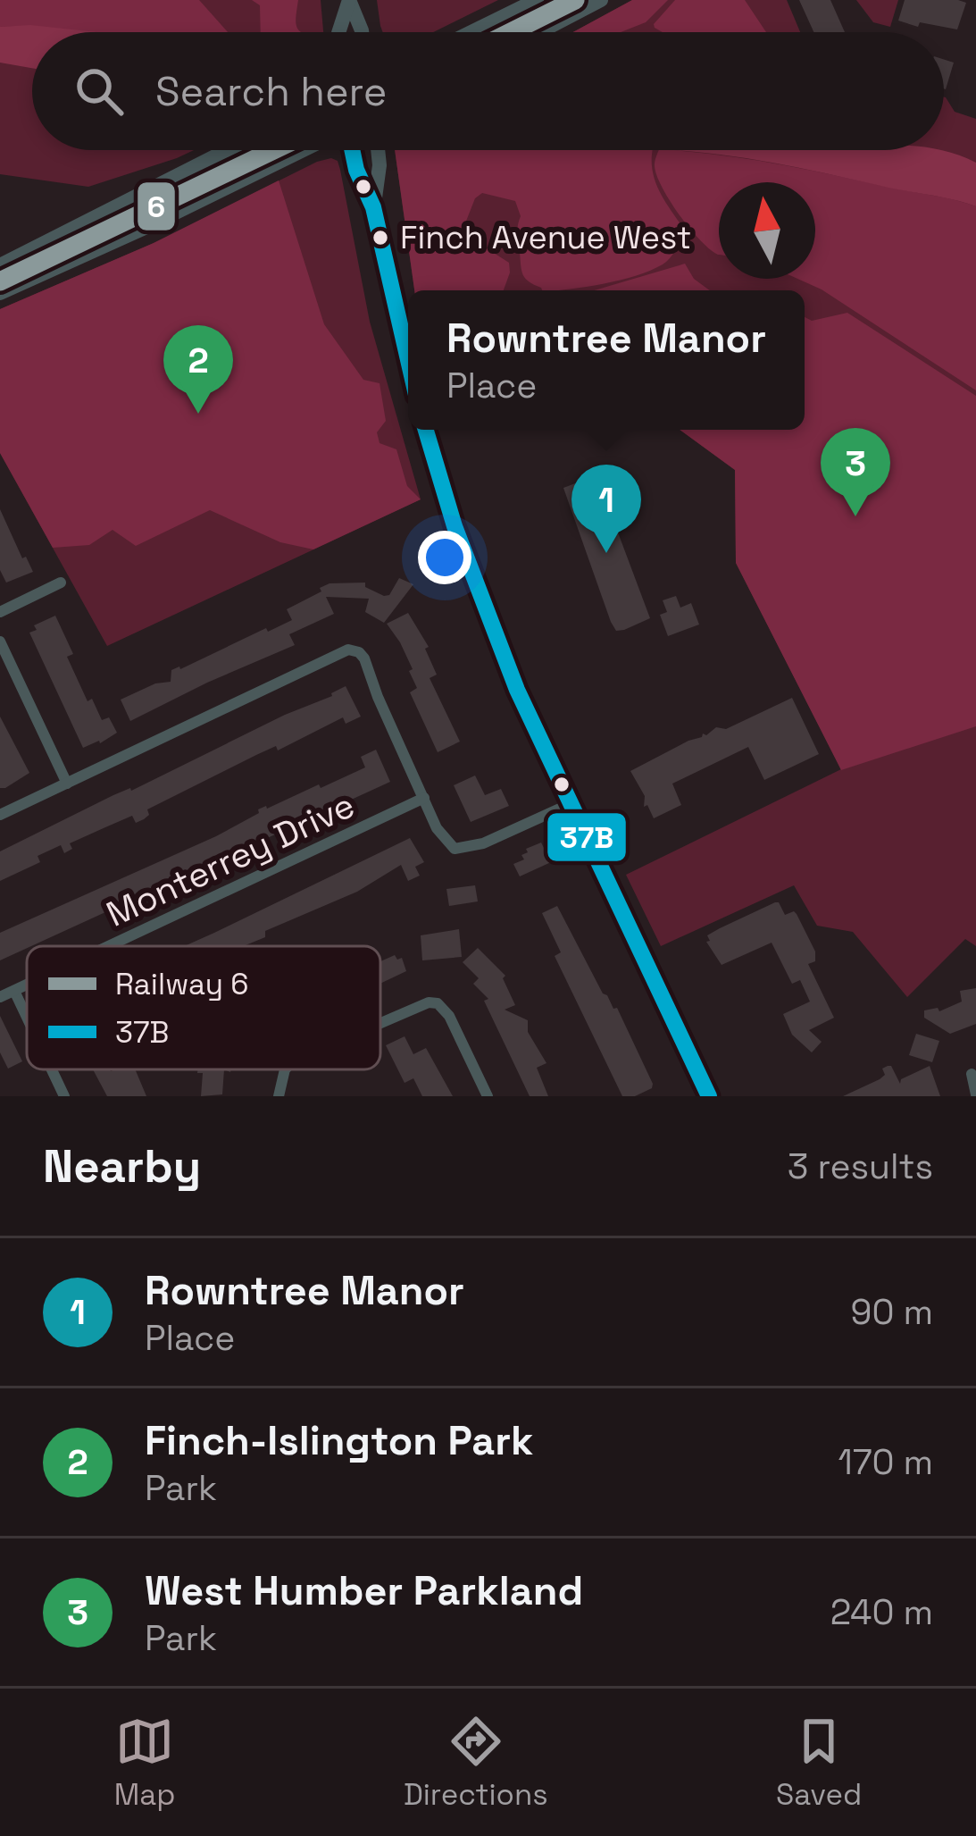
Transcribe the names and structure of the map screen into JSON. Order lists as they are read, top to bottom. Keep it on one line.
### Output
{"streets":{"street":["Monterrey Drive"]},"places":["Finch Avenue West"],"lines":["rail line 6","transit line 37B"],"legend":["Railway 6","37B"],"north":"top","page":{"search":"Search here","popup":["Rowntree Manor","Place"],"pins":["2","3","1"],"heading":["Nearby","3 results"],"list":[{"mark":"1","name":"Rowntree Manor","note":"Place","value":"90 m"},{"mark":"2","name":"Finch-Islington Park","note":"Park","value":"170 m"},{"mark":"3","name":"West Humber Parkland","note":"Park","value":"240 m"}],"nav":["Map","Directions","Saved"]}}
